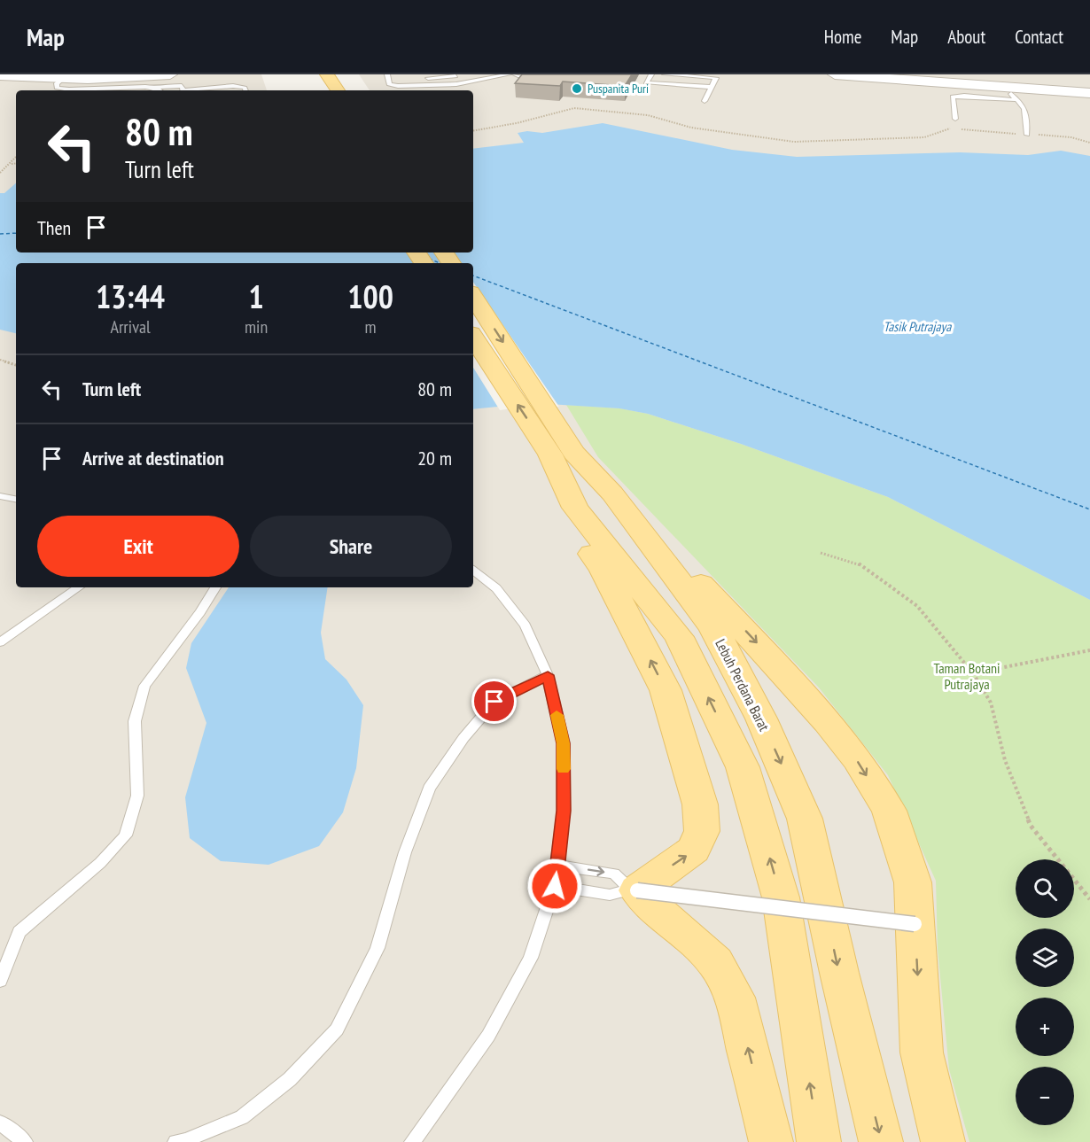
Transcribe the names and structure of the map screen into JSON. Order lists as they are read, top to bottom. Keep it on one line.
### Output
{"streets":{"main road":["Lebuh Perdana Barat"]},"water":["Tasik Putrajaya"],"parks":["Taman Botani Putrajaya"],"places":["Puspanita Puri"],"page":{"header":"Map","nav":["Home","Map","About","Contact"],"turn":["80 m","Turn left"],"then":"Then","eta":["13:44","Arrival","1","min","100","m"],"list":[{"name":"Turn left","value":"80 m"},{"name":"Arrive at destination","value":"20 m"}],"buttons":["Exit","Share"],"map_buttons":["+","−"]}}
